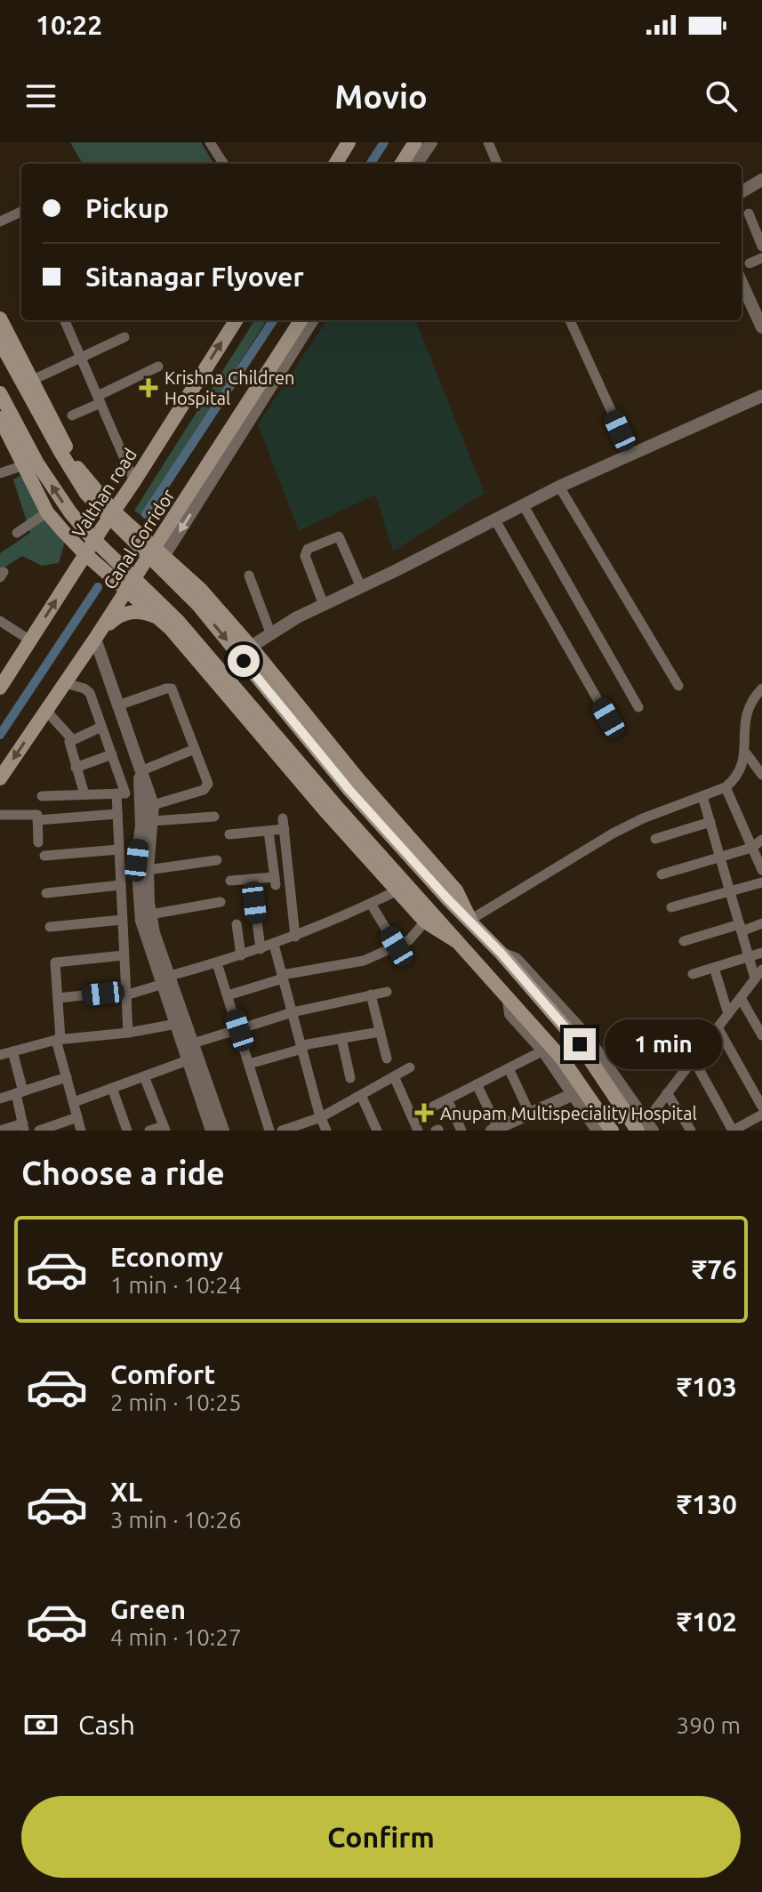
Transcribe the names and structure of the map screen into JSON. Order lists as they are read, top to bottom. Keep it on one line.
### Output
{"streets":{"main road":["Valthan road","Canal Corridor"]},"one_way":["Valthan road"],"places":{"health":["Krishna Children Hospital","Anupam Multispeciality Hospital"]},"page":{"status":"10:22","header":"Movio","banner":["Pickup","Sitanagar Flyover"],"bubble":"1 min","heading":"Choose a ride","list":[{"name":"Economy","note":"1 min · 10:24","value":"₹76"},{"name":"Comfort","note":"2 min · 10:25","value":"₹103"},{"name":"XL","note":"3 min · 10:26","value":"₹130"},{"name":"Green","note":"4 min · 10:27","value":"₹102"}],"pay":["Cash","390 m"],"buttons":"Confirm"}}
